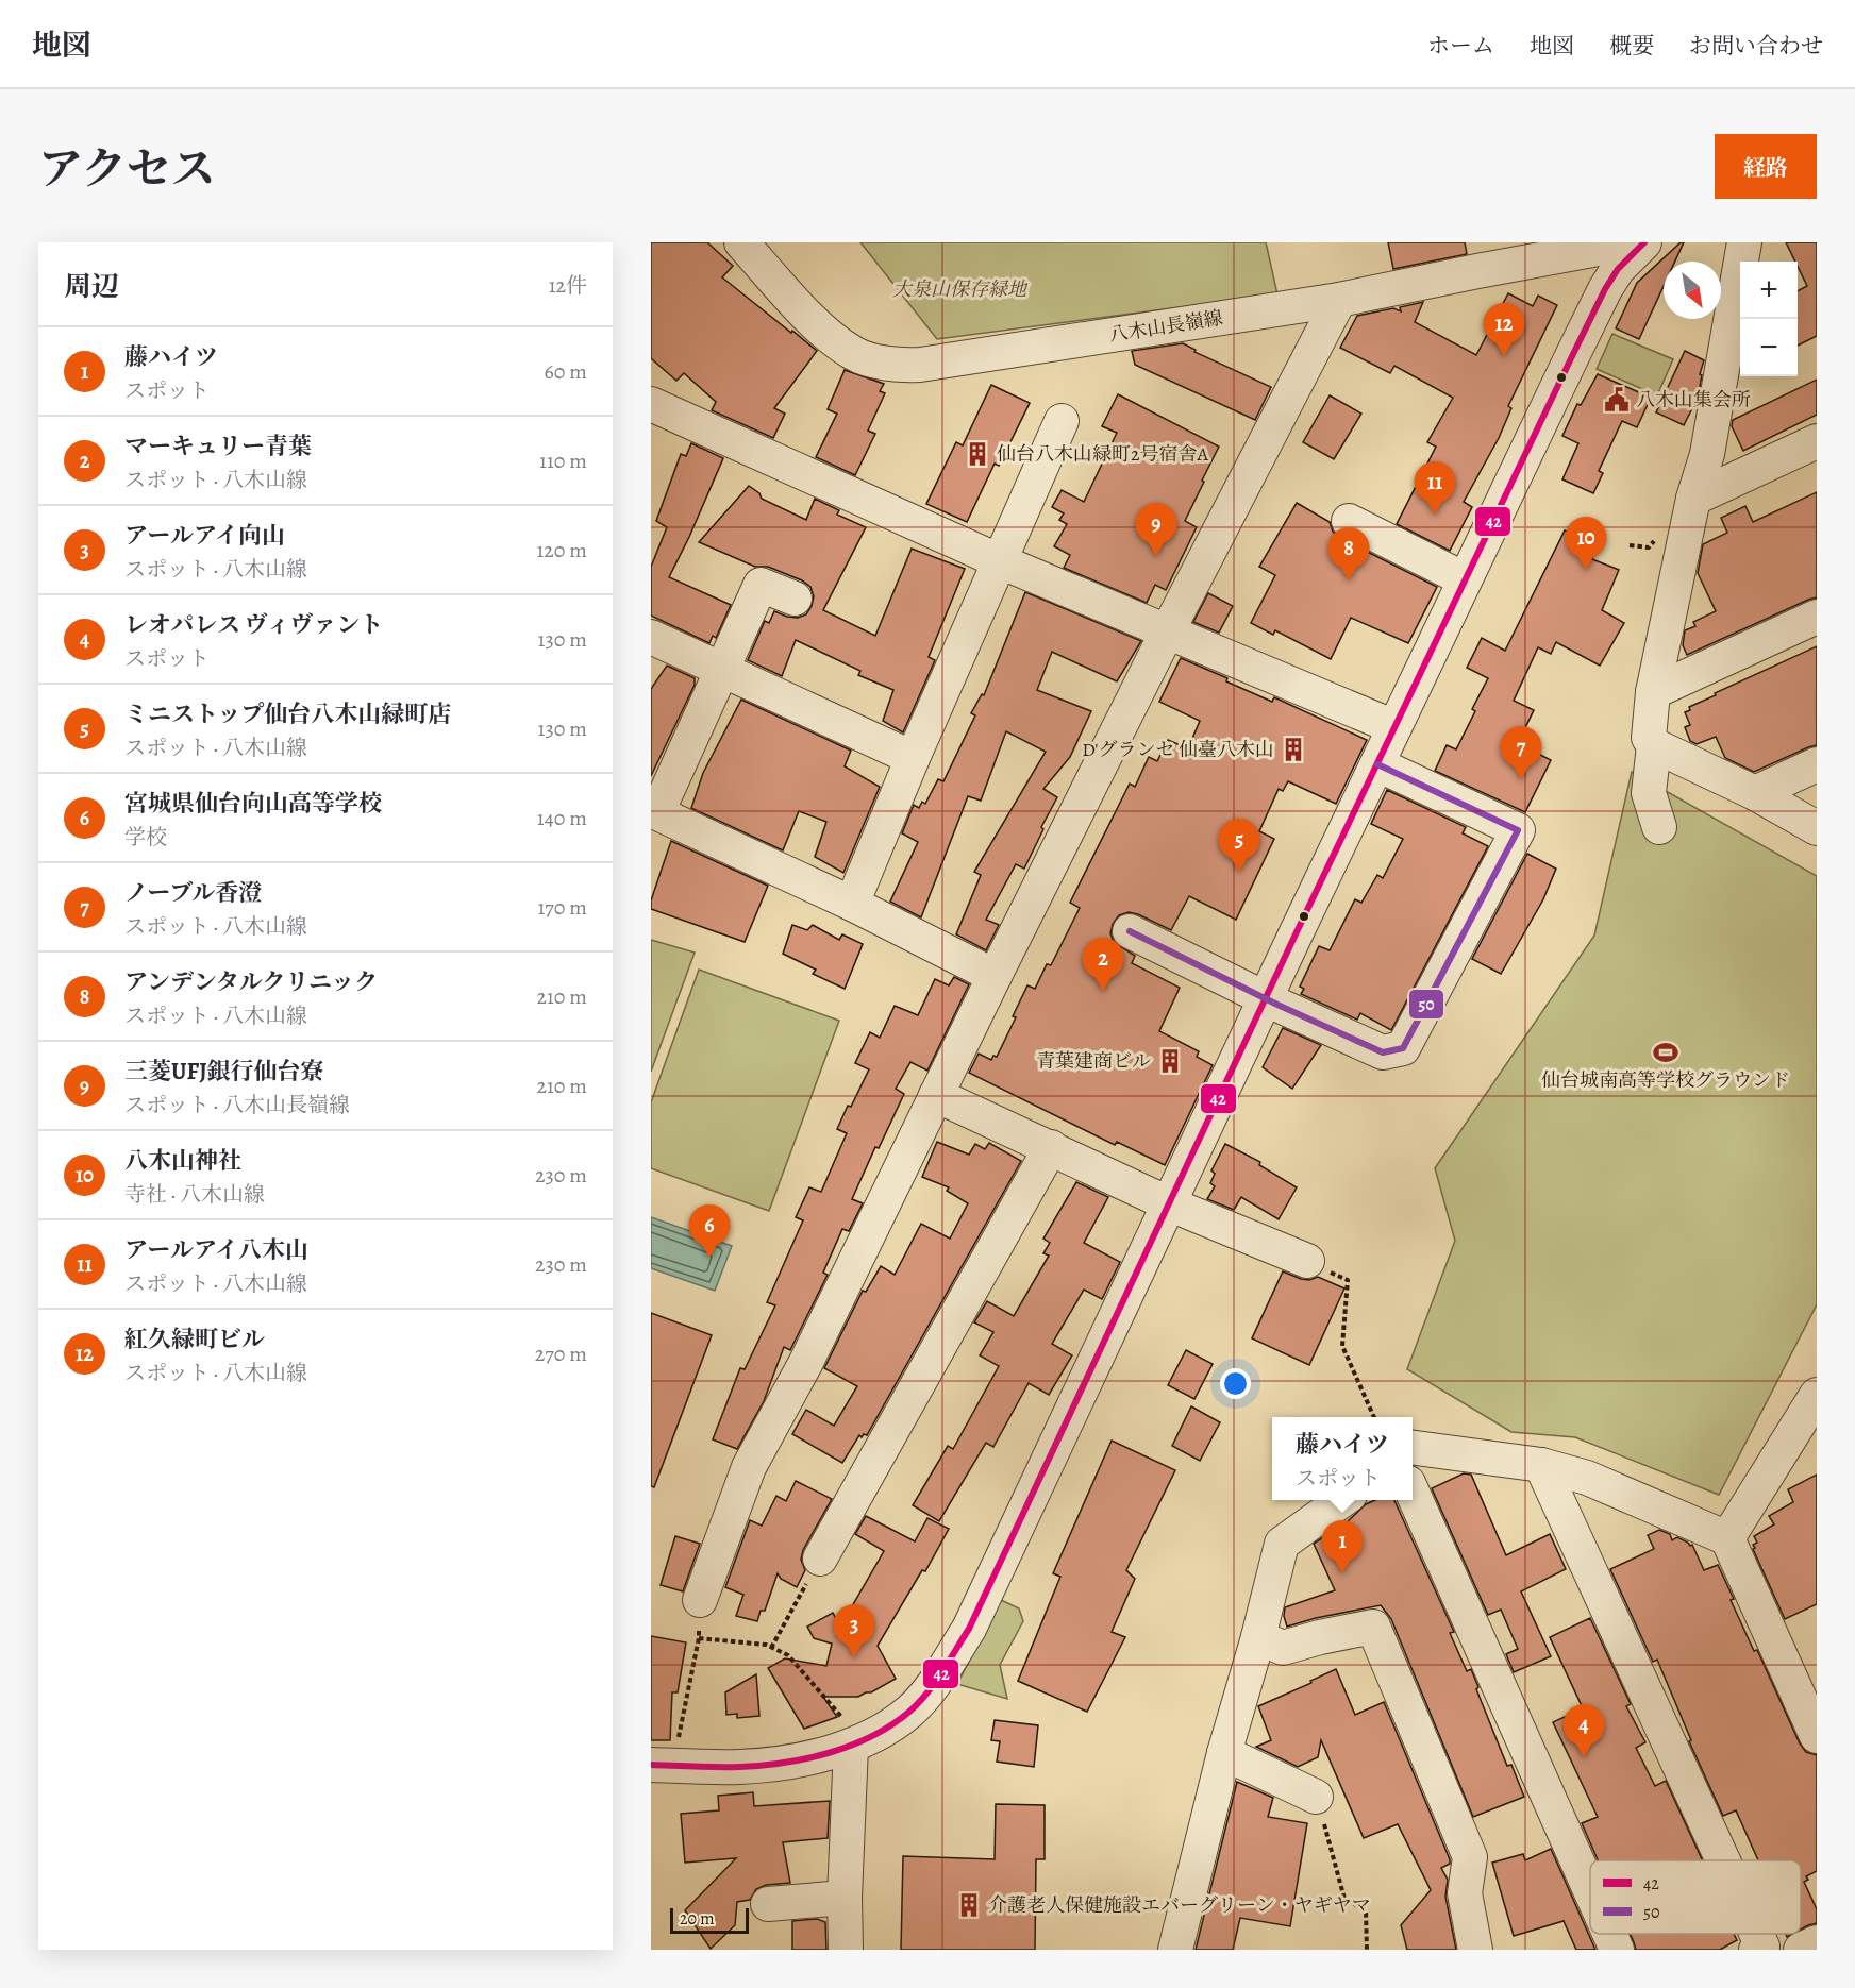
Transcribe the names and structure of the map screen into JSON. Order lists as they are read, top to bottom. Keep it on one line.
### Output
{"streets":{"street":["八木山長嶺線"]},"parks":["大泉山保存緑地"],"places":{"public building":["八木山集会所"],"building":["仙台八木山緑町2号宿舎A","D'グランセ 仙臺八木山","青葉建商ビル","介護老人保健施設エバーグリーン・ヤギヤマ"],"sports":["仙台城南高等学校グラウンド"]},"lines":["transit line 42","transit line 50"],"legend":["42","50"],"scale_bar":"20 m","north":"bottom right","page":{"header":"地図","nav":["ホーム","地図","概要","お問い合わせ"],"title":"アクセス","buttons":"経路","heading":["周辺","12件"],"map_buttons":["+","−"],"pins":["12","11","9","10","8","7","5","2","6","1","3","4"],"list":[{"mark":"1","name":"藤ハイツ","note":"スポット","value":"60 m"},{"mark":"2","name":"マーキュリー青葉","note":"スポット · 八木山線","value":"110 m"},{"mark":"3","name":"アールアイ向山","note":"スポット · 八木山線","value":"120 m"},{"mark":"4","name":"レオパレス ヴィヴァント","note":"スポット","value":"130 m"},{"mark":"5","name":"ミニストップ仙台八木山緑町店","note":"スポット · 八木山線","value":"130 m"},{"mark":"6","name":"宮城県仙台向山高等学校","note":"学校","value":"140 m"},{"mark":"7","name":"ノーブル香澄","note":"スポット · 八木山線","value":"170 m"},{"mark":"8","name":"アンデンタルクリニック","note":"スポット · 八木山線","value":"210 m"},{"mark":"9","name":"三菱UFJ銀行仙台寮","note":"スポット · 八木山長嶺線","value":"210 m"},{"mark":"10","name":"八木山神社","note":"寺社 · 八木山線","value":"230 m"},{"mark":"11","name":"アールアイ八木山","note":"スポット · 八木山線","value":"230 m"},{"mark":"12","name":"紅久緑町ビル","note":"スポット · 八木山線","value":"270 m"}],"popup":["藤ハイツ","スポット"],"scale":"20 m"}}
